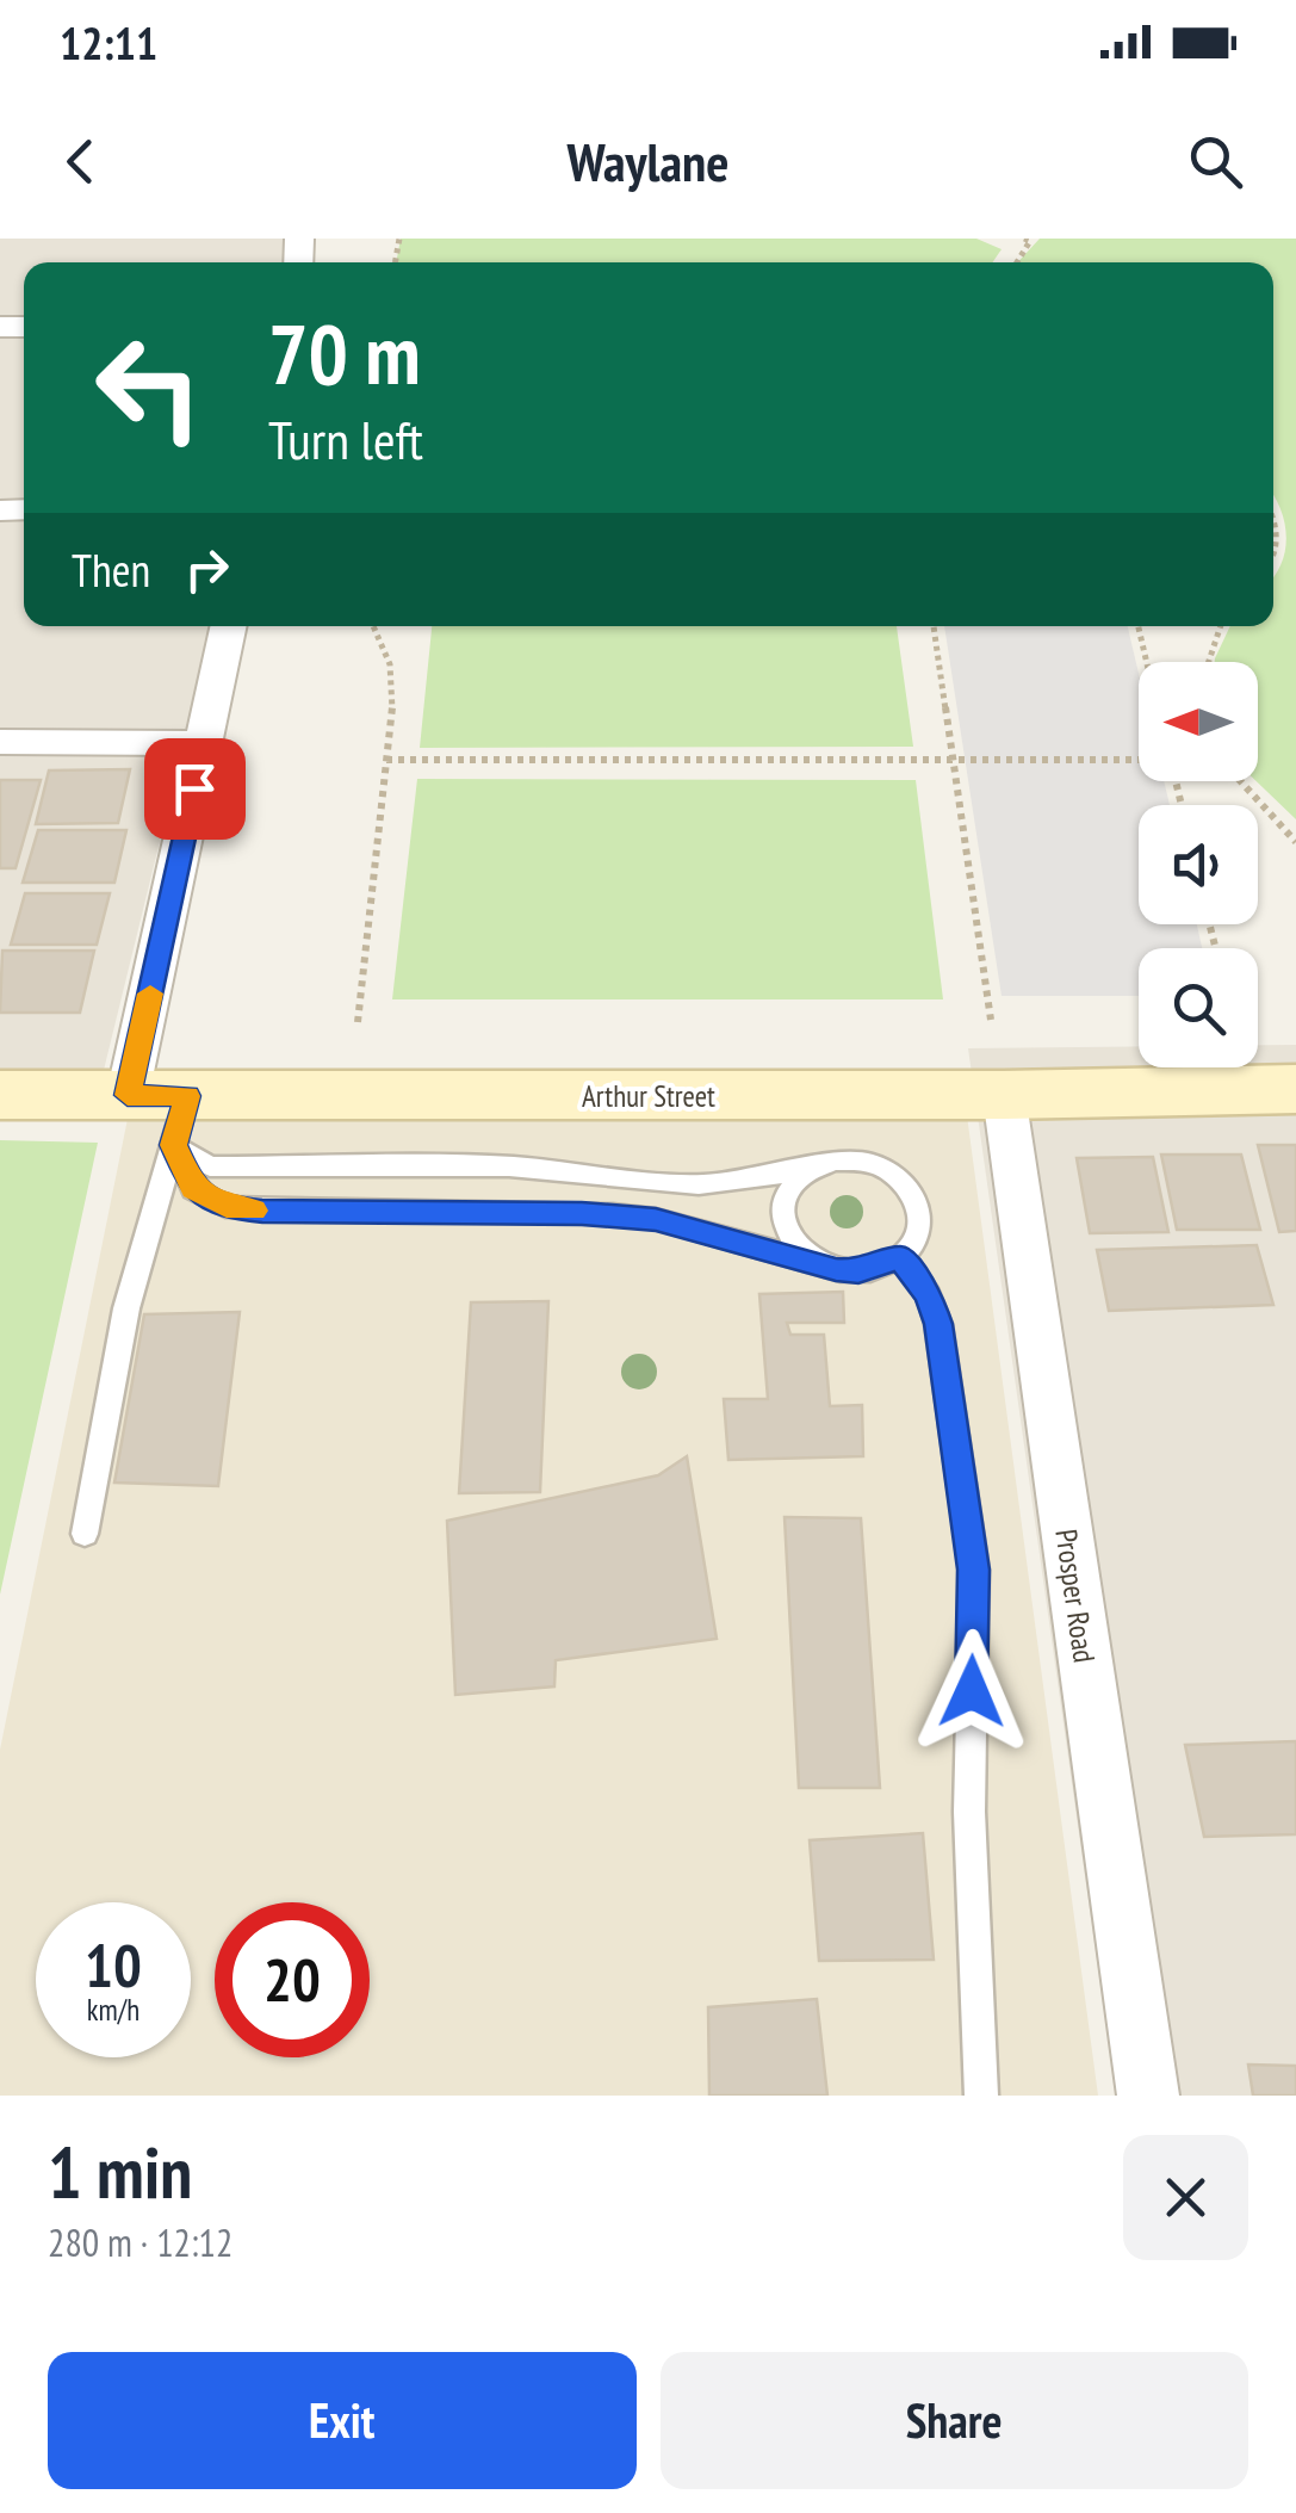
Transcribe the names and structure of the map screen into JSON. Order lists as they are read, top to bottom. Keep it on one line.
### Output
{"streets":{"street":["Arthur Street","Prosper Road"]},"crossings":[["Arthur Street","Prosper Road"]],"north":"left","page":{"status":"12:11","header":"Waylane","turn":["70 m","Turn left"],"then":"Then","speed":"10 km/h","limit":"20","heading":["1 min","280 m · 12:12"],"buttons":["Exit","Share"]}}
